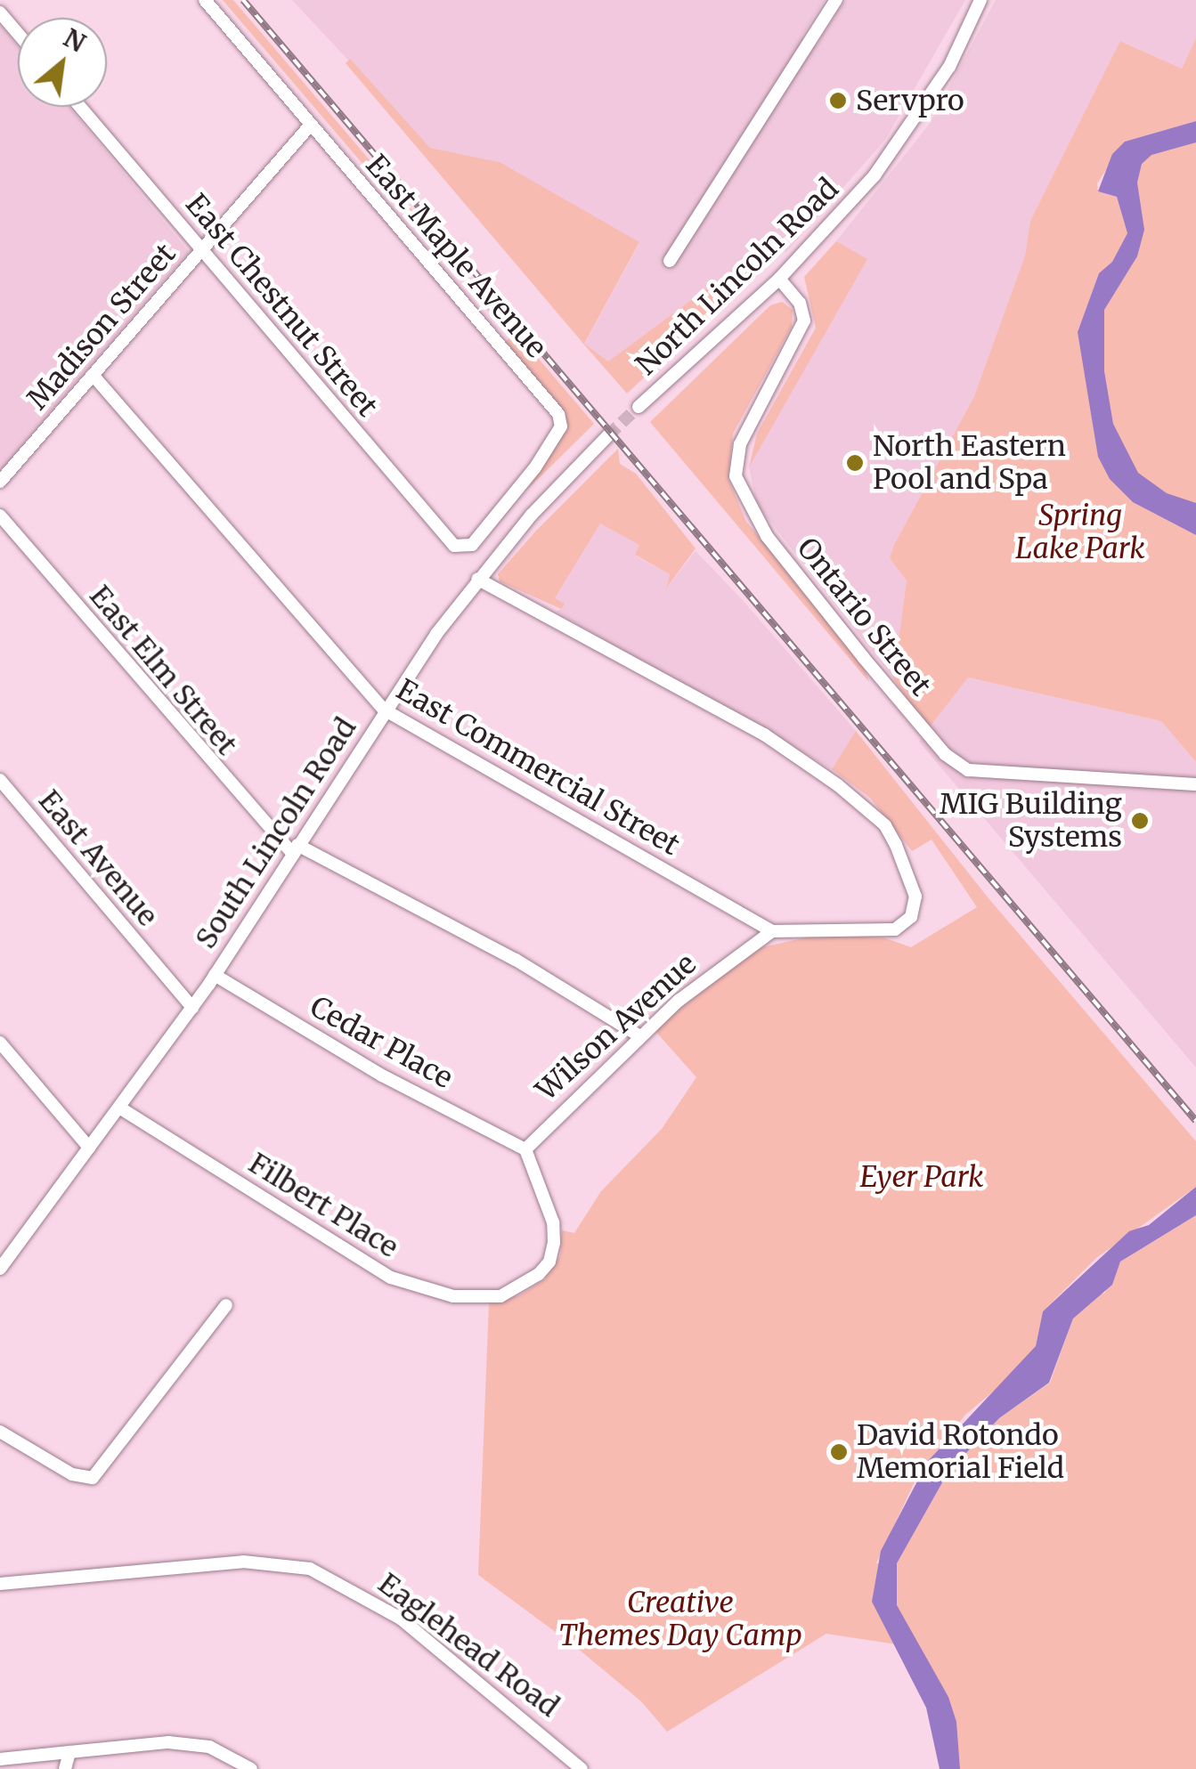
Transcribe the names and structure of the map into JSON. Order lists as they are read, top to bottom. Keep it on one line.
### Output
{"streets":{"street":["East Maple Avenue","North Lincoln Road","East Chestnut Street","Madison Street","Ontario Street","East Elm Street","East Commercial Street","South Lincoln Road","East Avenue","Wilson Avenue","Cedar Place","Filbert Place","Eaglehead Road"]},"crossings":[["East Maple Avenue","East Chestnut Street"],["East Maple Avenue","Madison Street"],["North Lincoln Road","Ontario Street"],["East Chestnut Street","Madison Street"],["Madison Street","East Commercial Street"],["East Elm Street","South Lincoln Road"],["East Elm Street","Wilson Avenue"],["East Commercial Street","South Lincoln Road"],["East Commercial Street","Wilson Avenue"],["South Lincoln Road","East Avenue"],["South Lincoln Road","Cedar Place"],["South Lincoln Road","Filbert Place"],["Wilson Avenue","Cedar Place"],["Wilson Avenue","Filbert Place"],["Cedar Place","Filbert Place"]],"parks":["Spring Lake Park","Eyer Park","Creative Themes Day Camp"],"places":["Servpro","North Eastern Pool and Spa","MIG Building Systems","David Rotondo Memorial Field"],"north":"top right"}
